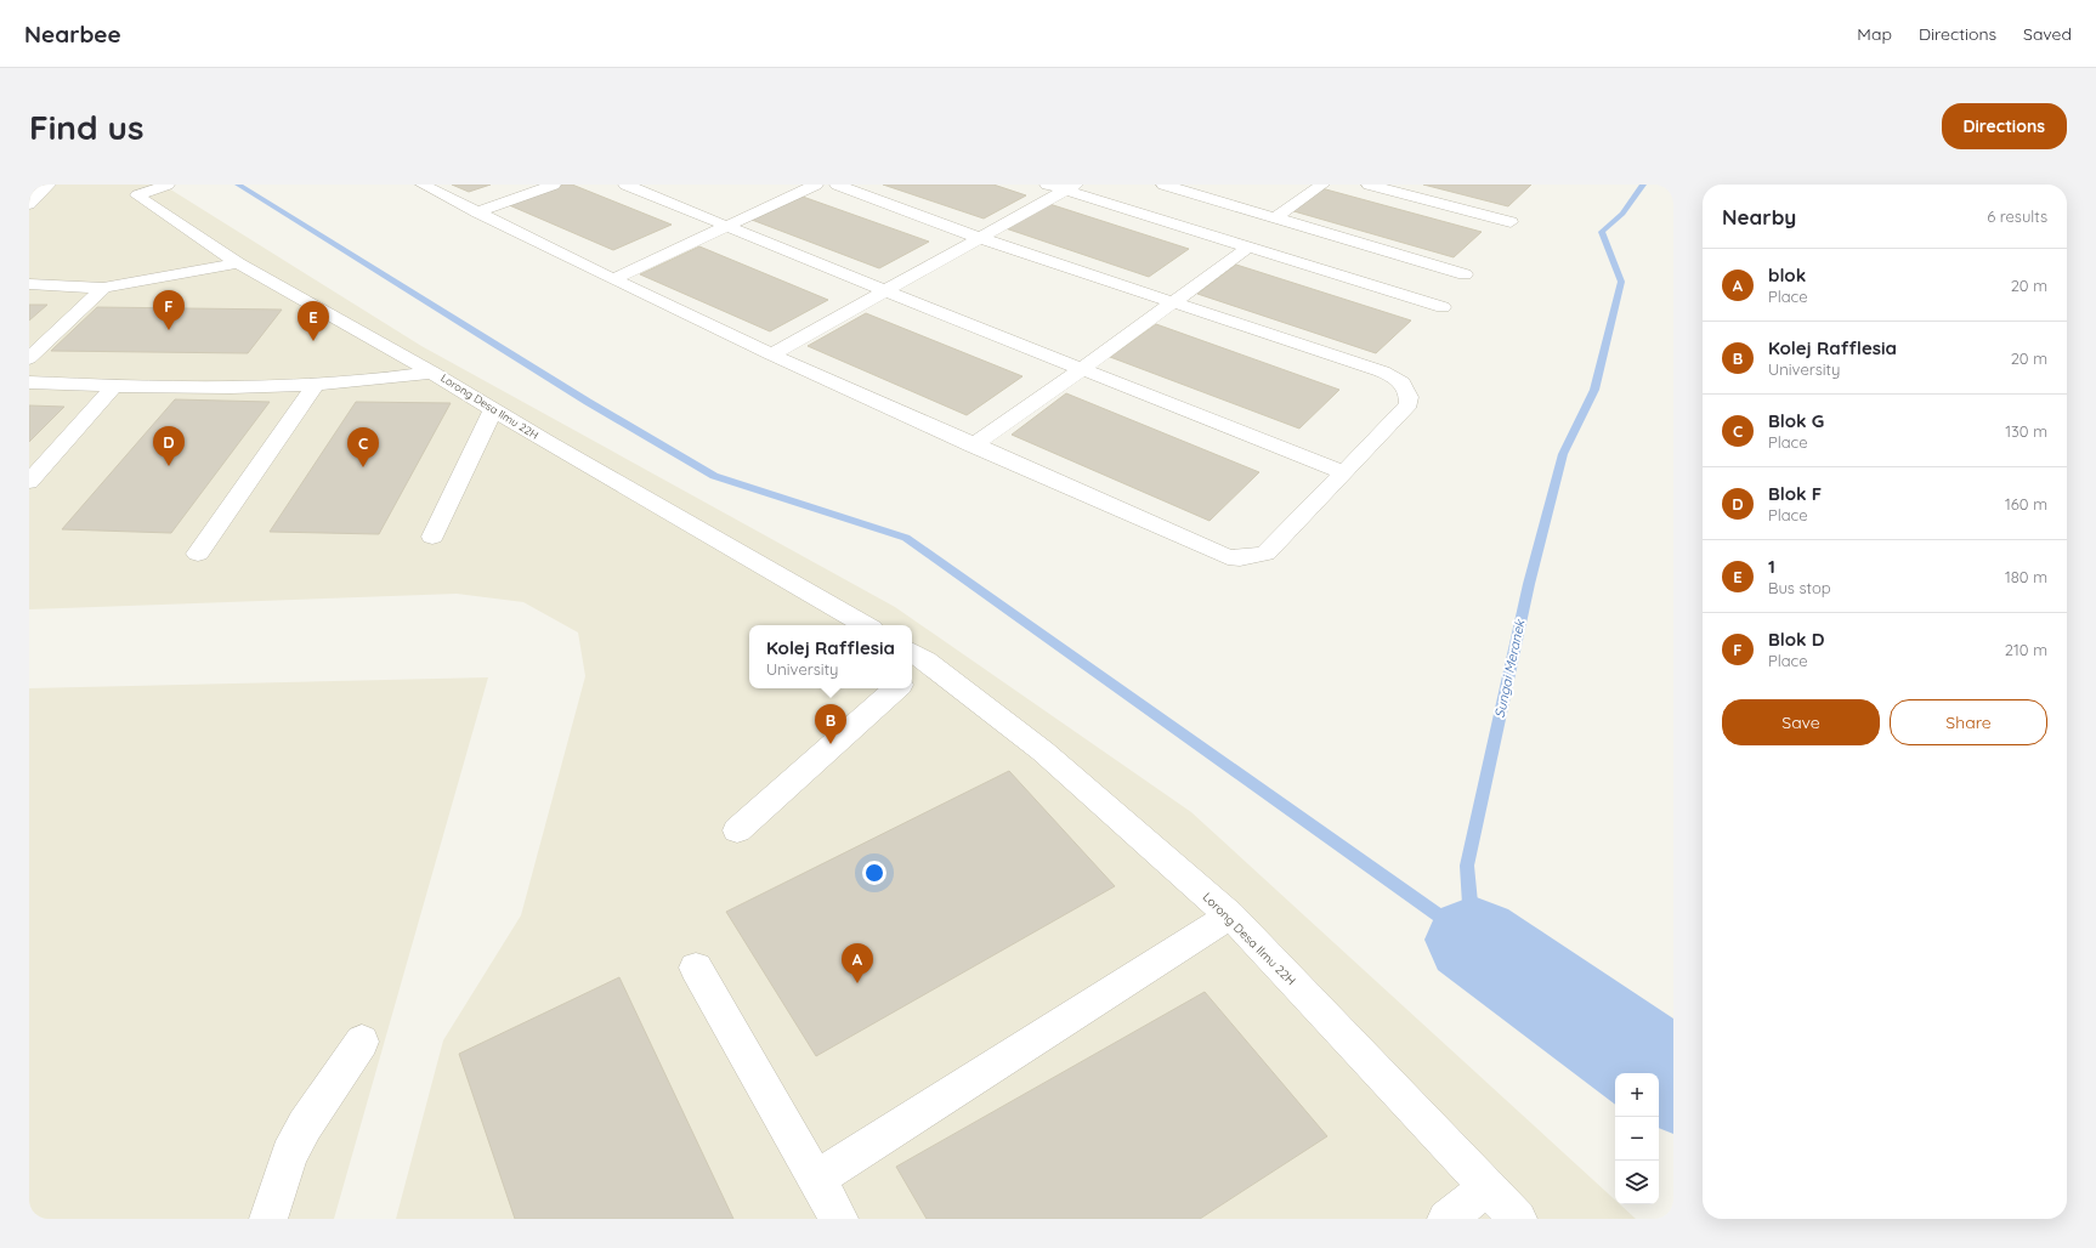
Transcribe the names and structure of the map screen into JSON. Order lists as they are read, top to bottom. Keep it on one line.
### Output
{"streets":{"street":["Lorong Desa Ilmu 22H"]},"water":["Sungai Meranek"],"page":{"header":"Nearbee","nav":["Map","Directions","Saved"],"buttons":["Directions",["Save","Share"]],"title":"Find us","heading":["Nearby","6 results"],"list":[{"mark":"A","name":"blok","note":"Place","value":"20 m"},{"mark":"B","name":"Kolej Rafflesia","note":"University","value":"20 m"},{"mark":"C","name":"Blok G","note":"Place","value":"130 m"},{"mark":"D","name":"Blok F","note":"Place","value":"160 m"},{"mark":"E","name":"1","note":"Bus stop","value":"180 m"},{"mark":"F","name":"Blok D","note":"Place","value":"210 m"}],"pins":["F","E","D","C","B","A"],"popup":["Kolej Rafflesia","University"],"map_buttons":["+","−"]}}
